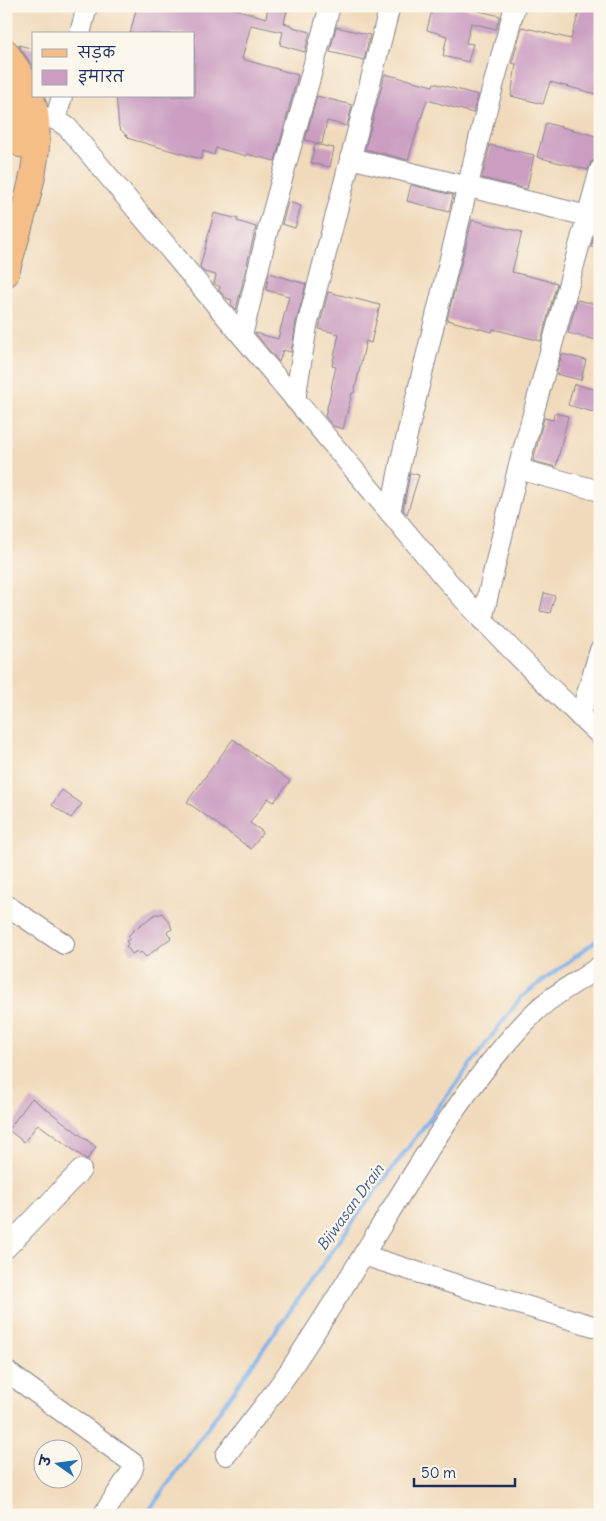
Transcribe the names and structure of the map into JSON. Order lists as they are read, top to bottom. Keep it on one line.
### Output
{"water":["Bijwasan Drain"],"legend":["सड़क","इमारत"],"scale_bar":"50 m","north":"left"}
